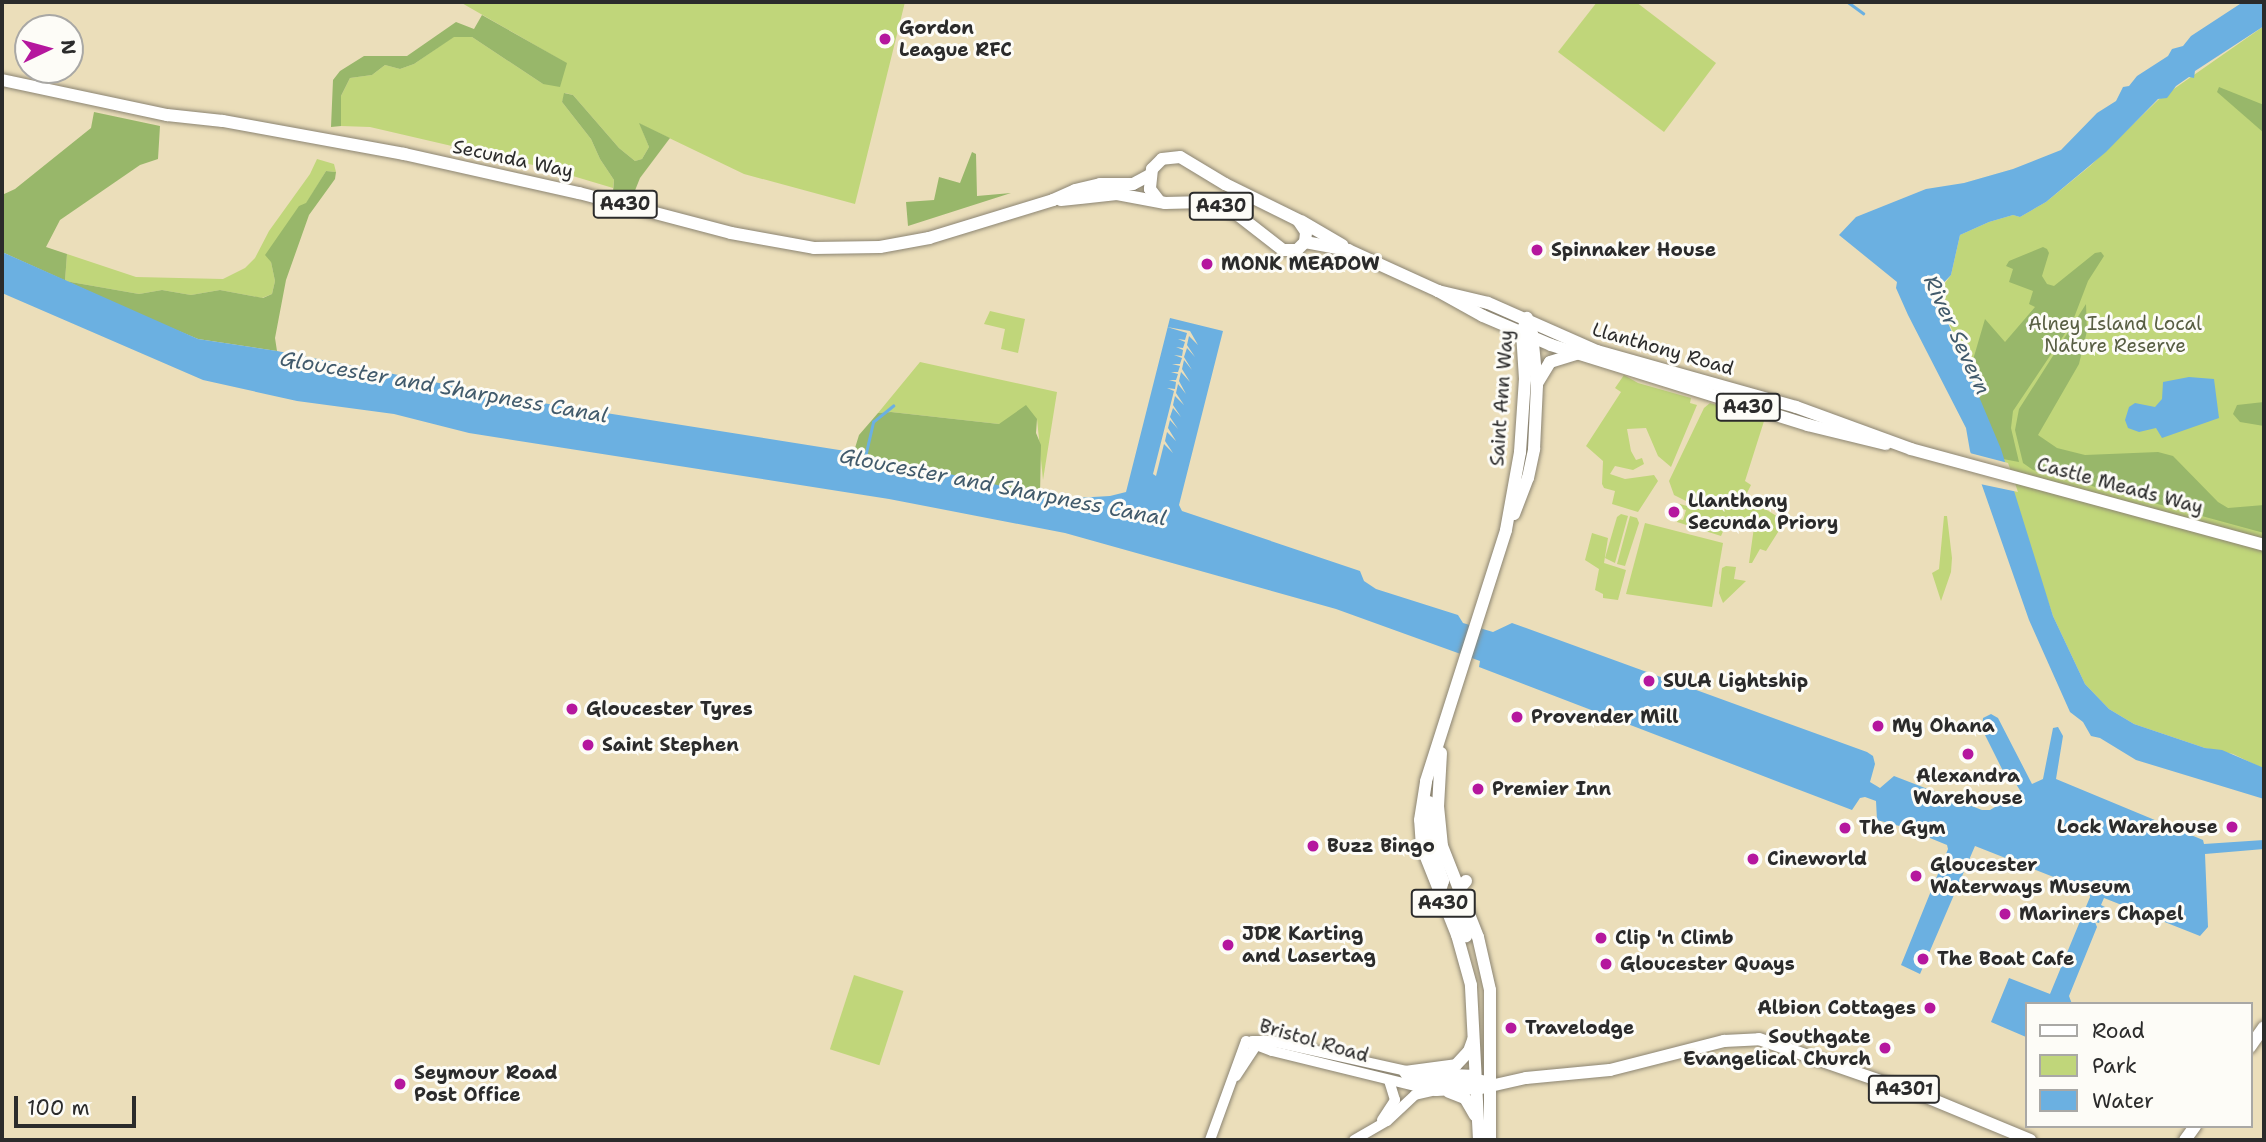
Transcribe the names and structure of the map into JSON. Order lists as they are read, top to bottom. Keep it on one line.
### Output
{"streets":{"main road":["Secunda Way","A430","Llanthony Road","Saint Ann Way","Castle Meads Way","Bristol Road","A4301"]},"crossings":[["Secunda Way","A430"],["A430","Llanthony Road"],["A430","Saint Ann Way"],["A430","Bristol Road"],["A430","A4301"],["Llanthony Road","Saint Ann Way"],["Llanthony Road","Castle Meads Way"],["Saint Ann Way","Bristol Road"],["Saint Ann Way","A4301"],["Bristol Road","A4301"]],"water":["River Severn","Gloucester and Sharpness Canal"],"parks":["Alney Island Local Nature Reserve"],"places":["Gordon League RFC","Spinnaker House","MONK MEADOW","Llanthony Secunda Priory","SULA Lightship","Gloucester Tyres","Provender Mill","My Ohana","Saint Stephen","Alexandra Warehouse","Premier Inn","Lock Warehouse","The Gym","Buzz Bingo","Cineworld","Gloucester Waterways Museum","Mariners Chapel","Clip 'n Climb","JDR Karting and Lasertag","The Boat Cafe","Gloucester Quays","Albion Cottages","Travelodge","Southgate Evangelical Church","Seymour Road Post Office"],"legend":["Road","Park","Water"],"scale_bar":"100 m","north":"right"}
